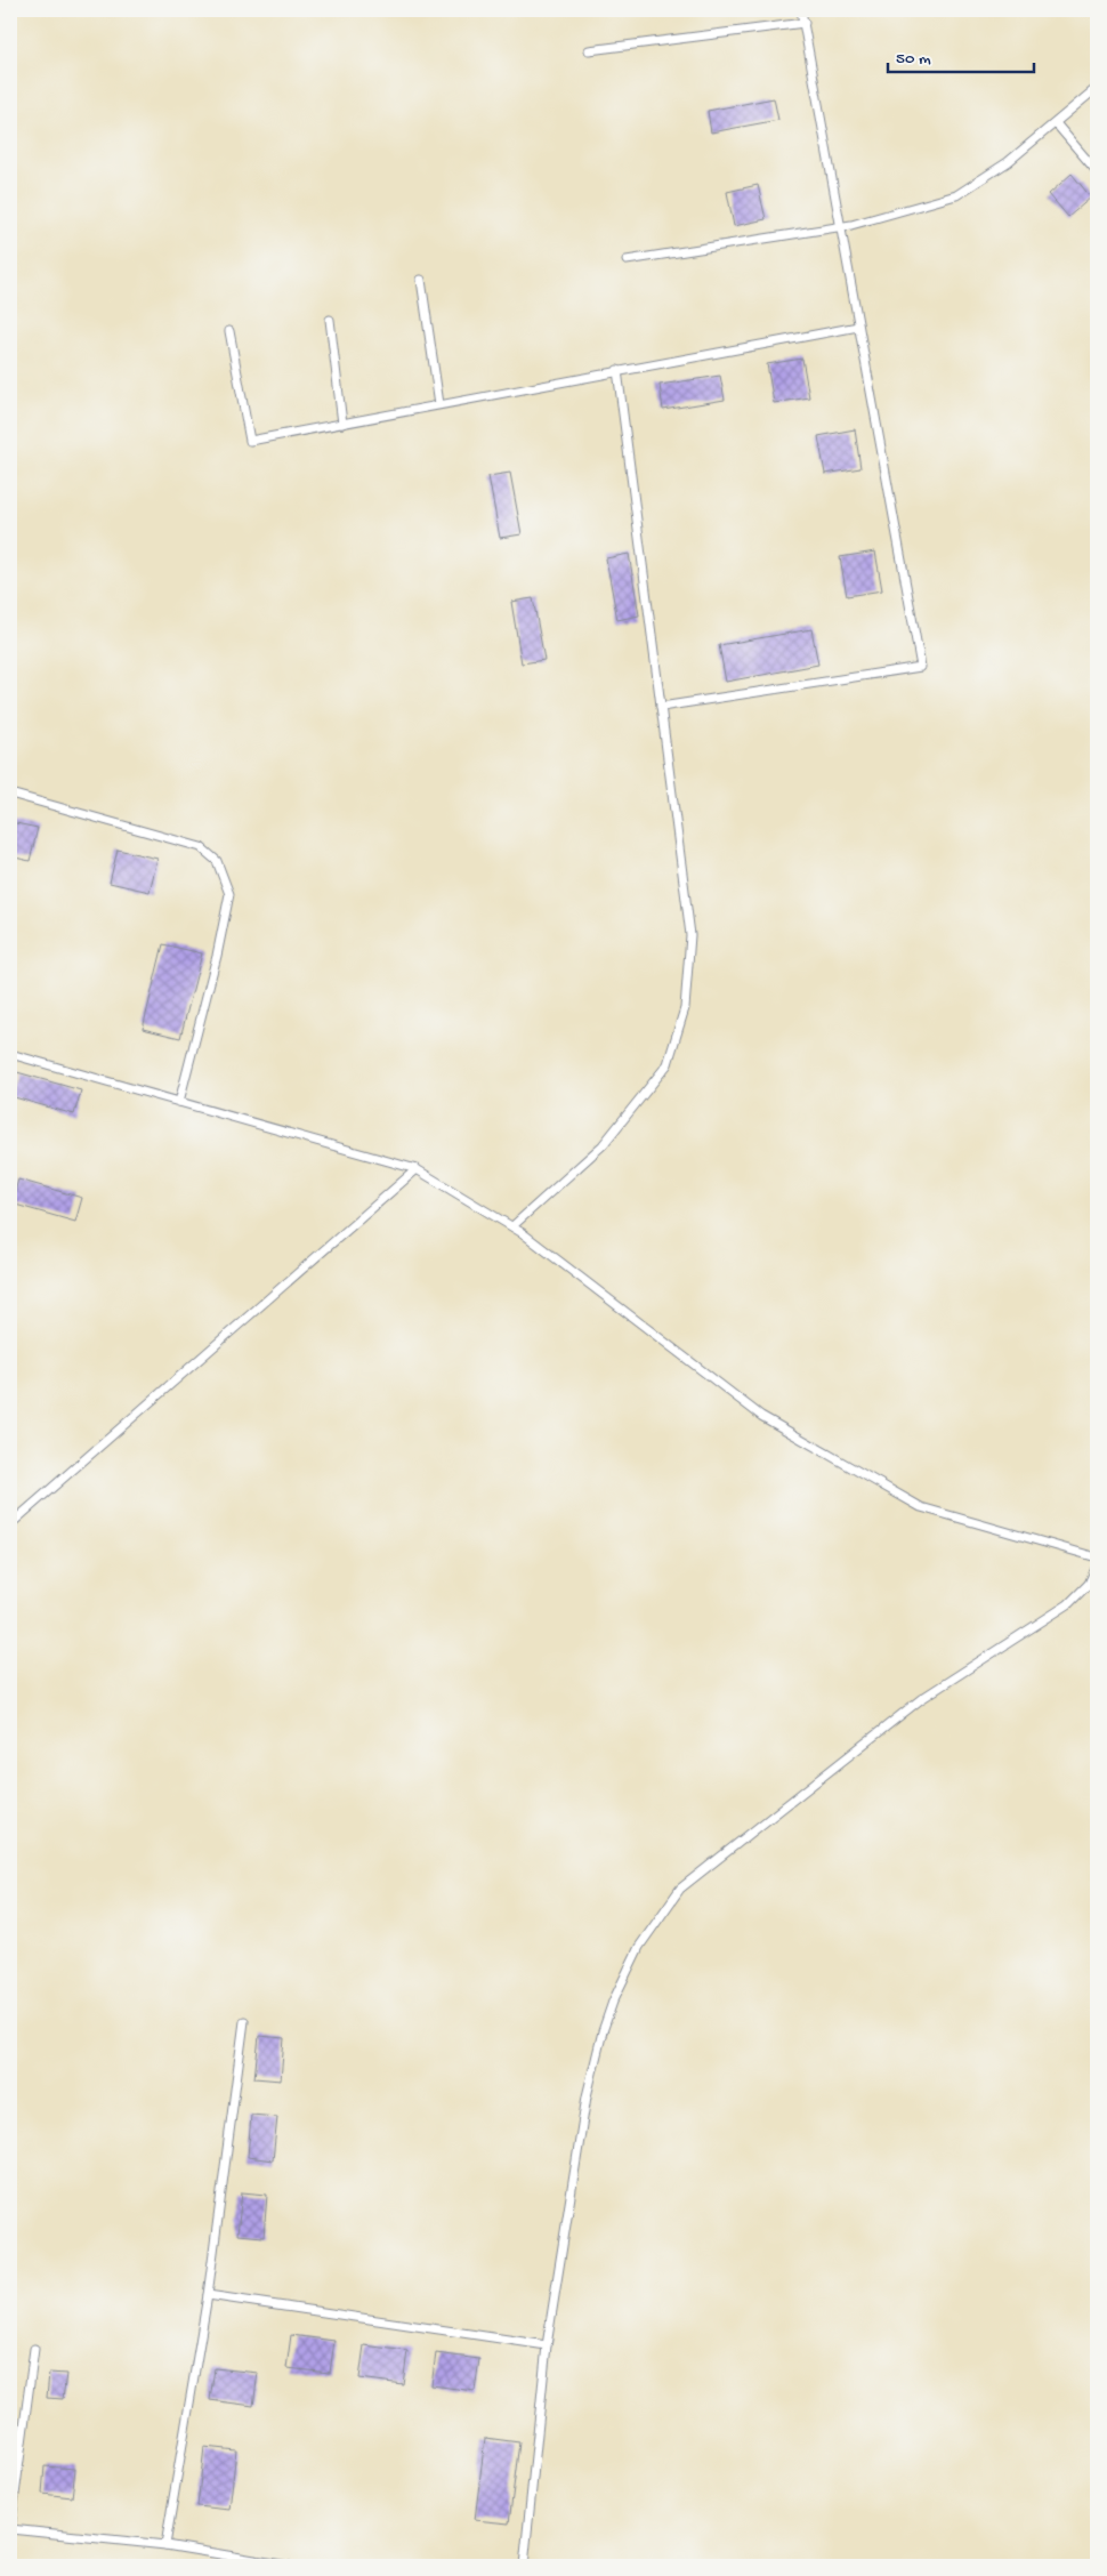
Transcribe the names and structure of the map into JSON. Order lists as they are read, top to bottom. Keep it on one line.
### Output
{"scale_bar":"50 m"}
